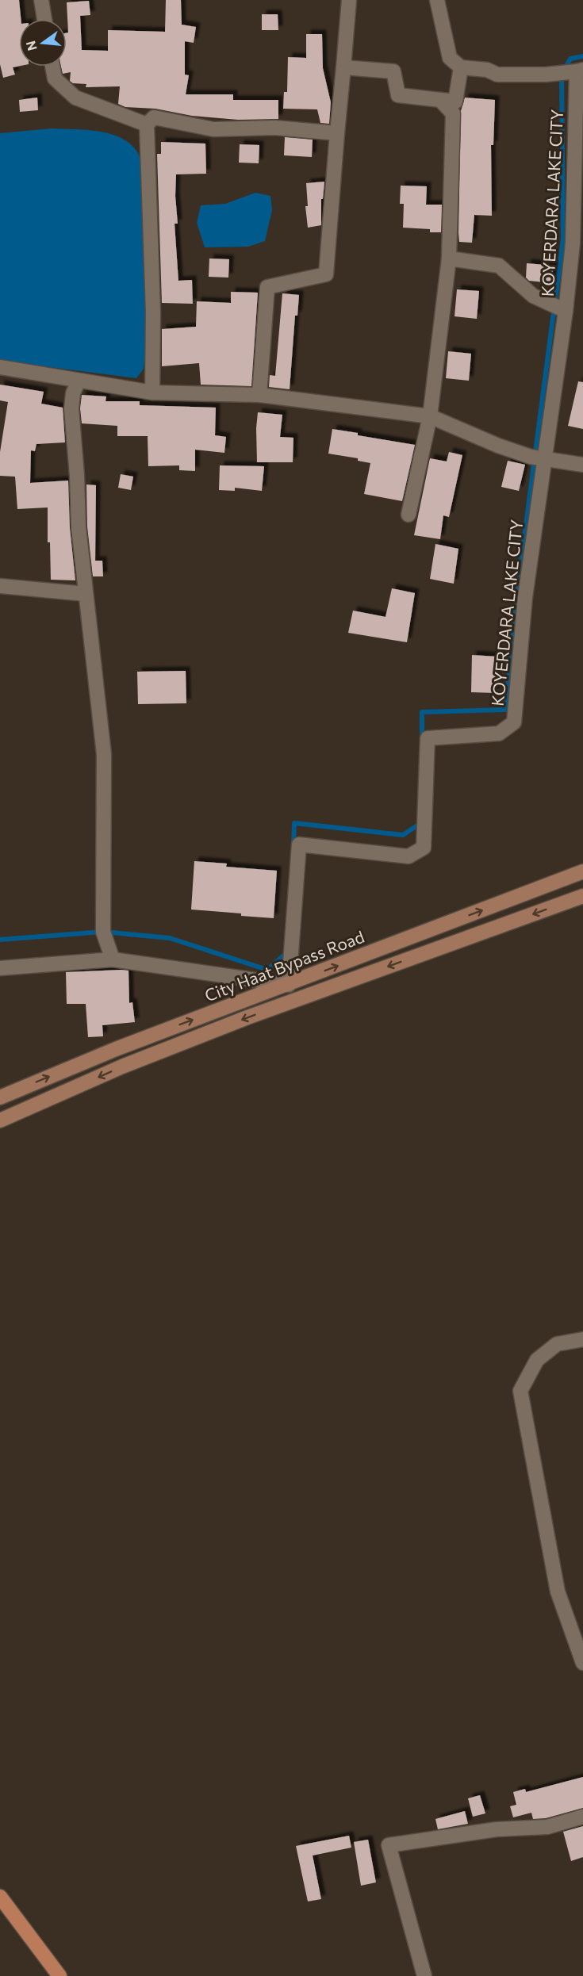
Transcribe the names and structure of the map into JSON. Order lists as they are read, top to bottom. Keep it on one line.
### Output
{"streets":{"main road":["City Haat Bypass Road"],"street":["KOYERDARA LAKE CITY"]},"crossings":[["KOYERDARA LAKE CITY","City Haat Bypass Road"]],"north":"left"}
